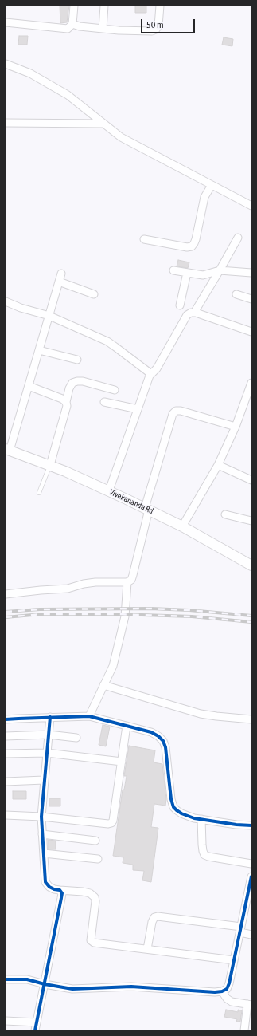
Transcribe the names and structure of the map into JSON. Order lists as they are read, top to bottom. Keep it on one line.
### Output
{"streets":{"street":["Vivekananda Rd"]},"scale_bar":"50 m"}
